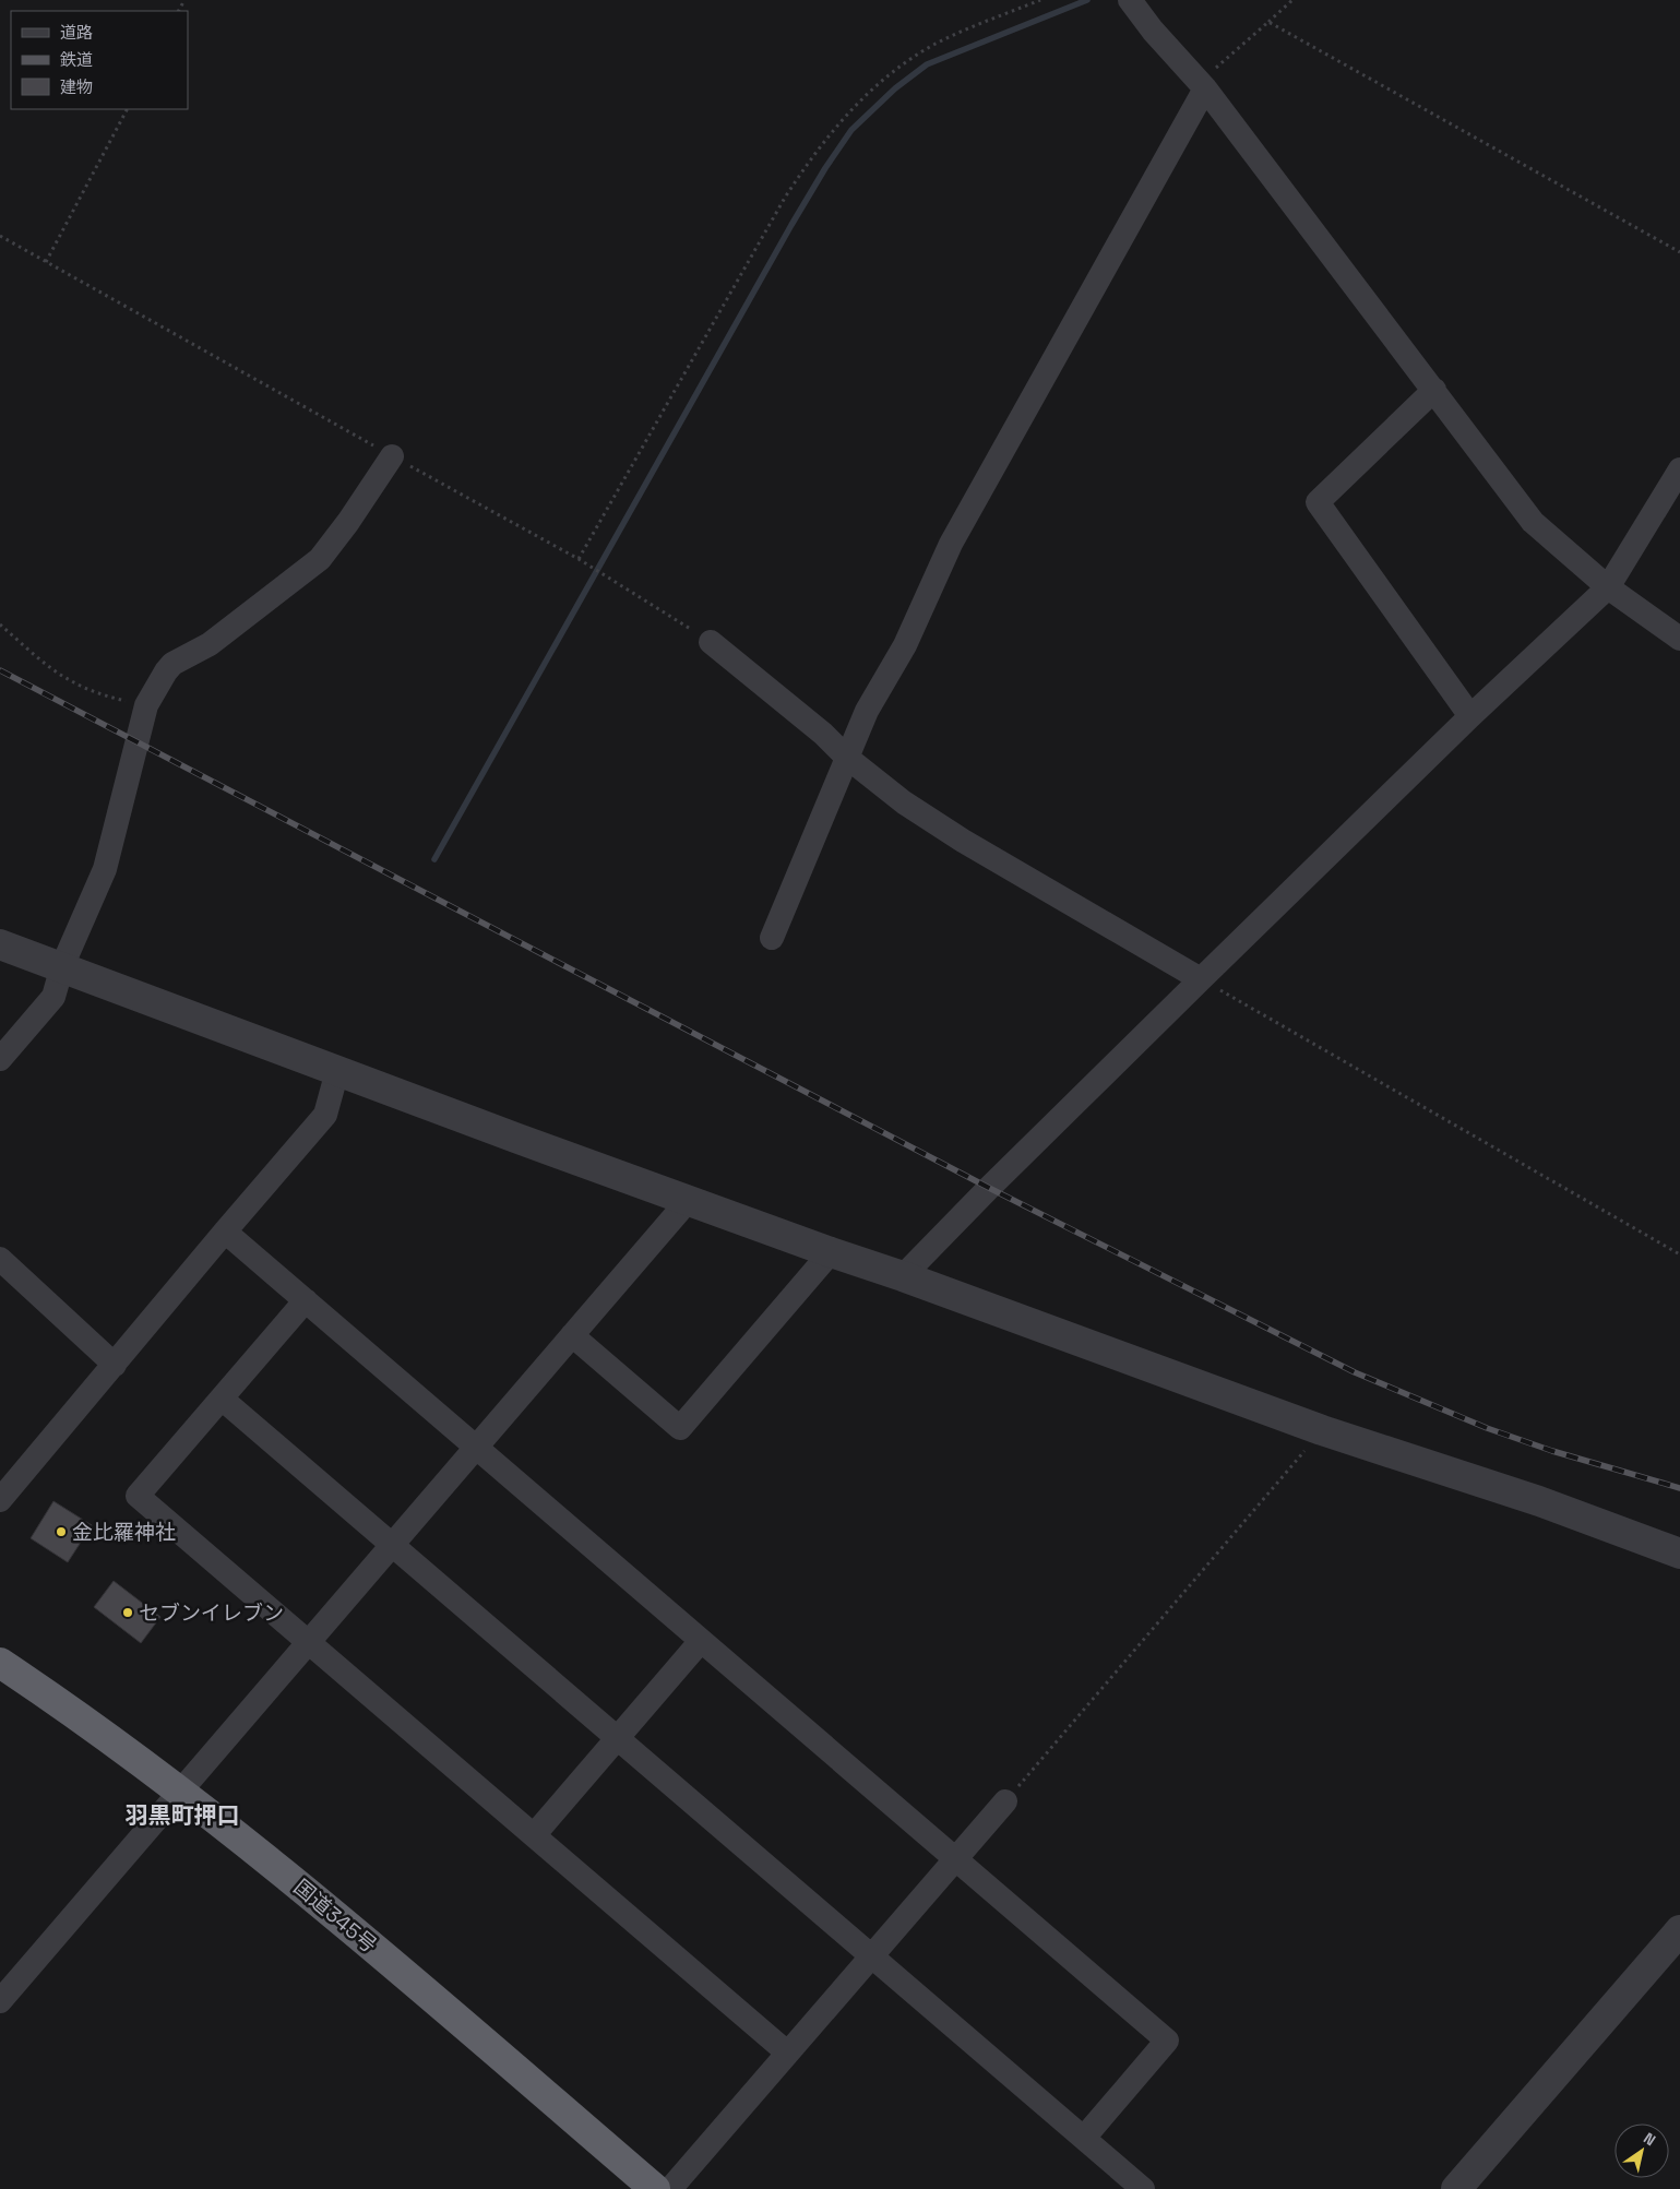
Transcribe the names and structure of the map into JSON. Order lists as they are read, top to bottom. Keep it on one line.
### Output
{"streets":{"highway":["国道345号"]},"districts":["羽黒町押口"],"places":["金比羅神社","セブンイレブン"],"legend":["道路","鉄道","建物"],"north":"top right"}
